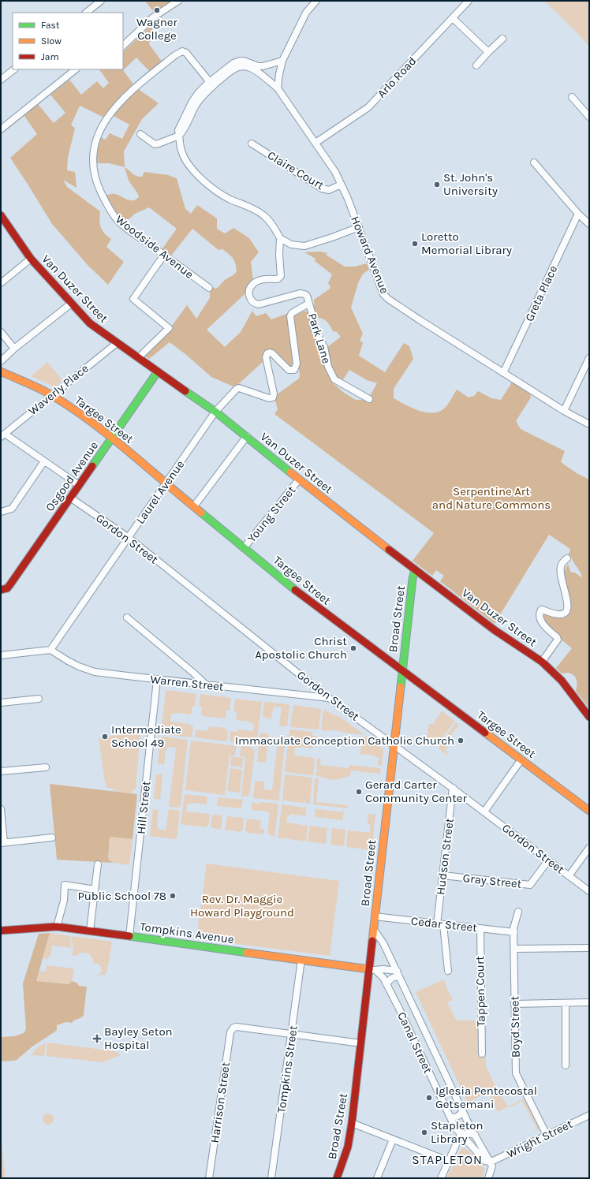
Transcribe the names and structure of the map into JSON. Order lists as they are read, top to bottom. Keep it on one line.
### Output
{"streets":{"main road":["Van Duzer Street","Targee Street","Osgood Avenue","Broad Street","Tompkins Avenue"],"street":["Arlo Road","Claire Court","Woodside Avenue","Howard Avenue","Greta Place","Park Lane","Waverly Place","Laurel Avenue","Young Street","Gordon Street","Warren Street","Hill Street","Hudson Street","Gray Street","Cedar Street","Tappen Court","Boyd Street","Canal Street","Tompkins Street","Harrison Street","Wright Street"]},"crossings":[["Arlo Road","Howard Avenue"],["Claire Court","Howard Avenue"],["Howard Avenue","Greta Place"],["Van Duzer Street","Waverly Place"],["Van Duzer Street","Osgood Avenue"],["Van Duzer Street","Laurel Avenue"],["Van Duzer Street","Young Street"],["Van Duzer Street","Broad Street"],["Park Lane","Laurel Avenue"],["Waverly Place","Targee Street"],["Targee Street","Osgood Avenue"],["Targee Street","Laurel Avenue"],["Targee Street","Young Street"],["Targee Street","Broad Street"],["Osgood Avenue","Gordon Street"],["Laurel Avenue","Gordon Street"],["Laurel Avenue","Warren Street"],["Gordon Street","Broad Street"],["Gordon Street","Warren Street"],["Gordon Street","Hudson Street"],["Gordon Street","Gray Street"],["Broad Street","Cedar Street"],["Broad Street","Tompkins Avenue"],["Broad Street","Canal Street"],["Warren Street","Hill Street"],["Hill Street","Tompkins Avenue"],["Hudson Street","Gray Street"],["Hudson Street","Cedar Street"],["Cedar Street","Tappen Court"],["Cedar Street","Boyd Street"],["Tompkins Avenue","Canal Street"],["Tompkins Avenue","Tompkins Street"],["Boyd Street","Wright Street"],["Canal Street","Wright Street"],["Tompkins Street","Harrison Street"]],"districts":["STAPLETON"],"parks":["Serpentine Art and Nature Commons","Rev. Dr. Maggie Howard Playground"],"places":{"other":["Wagner College","St. John's University","Loretto Memorial Library","Christ Apostolic Church","Intermediate School 49","Immaculate Conception Catholic Church","Gerard Carter Community Center","Public School 78","Iglesia Pentecostal Getsemani","Stapleton Library"],"health":["Bayley Seton Hospital"]},"legend":["Fast","Slow","Jam"]}
